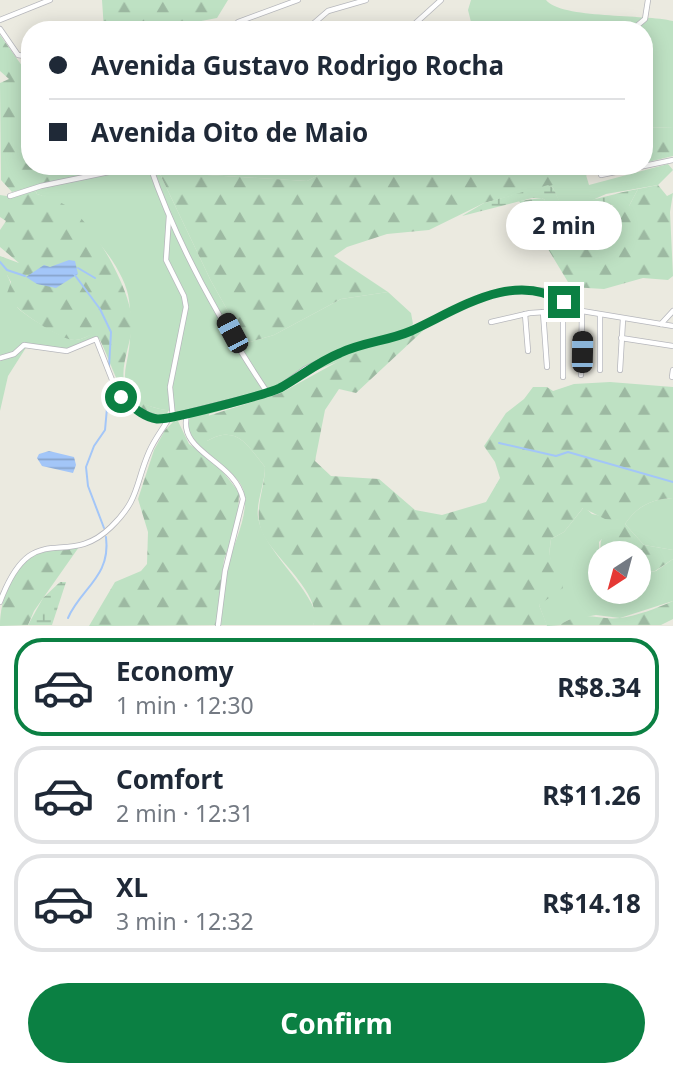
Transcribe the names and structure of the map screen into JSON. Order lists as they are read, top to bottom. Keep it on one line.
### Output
{"north":"bottom left","page":{"banner":["Avenida Gustavo Rodrigo Rocha","Avenida Oito de Maio"],"bubble":"2 min","list":[{"name":"Economy","note":"1 min · 12:30","value":"R$8.34"},{"name":"Comfort","note":"2 min · 12:31","value":"R$11.26"},{"name":"XL","note":"3 min · 12:32","value":"R$14.18"}],"buttons":"Confirm"}}
